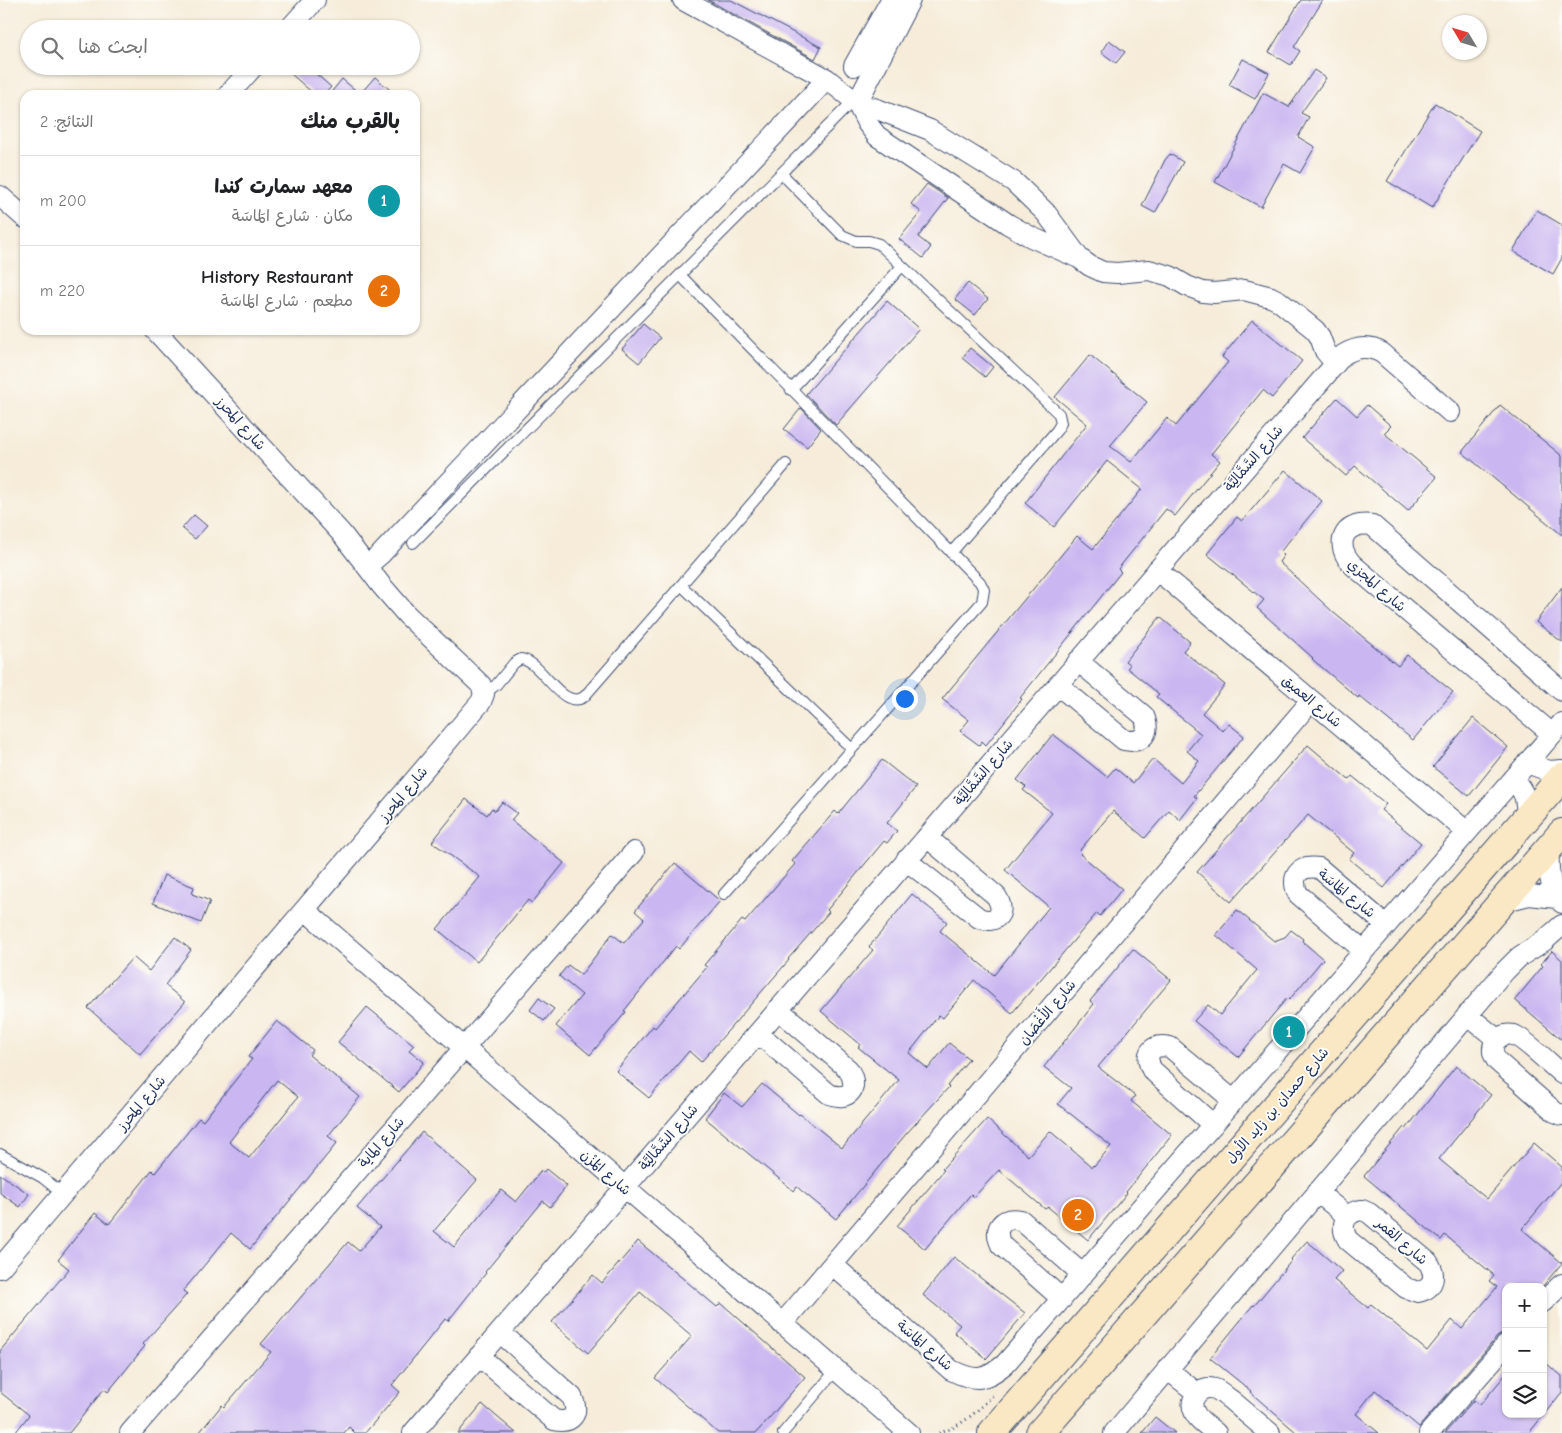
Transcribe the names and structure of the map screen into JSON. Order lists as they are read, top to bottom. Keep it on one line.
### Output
{"streets":{"main road":["شارع حمدان بن زايد الأول"],"street":["شارع المحرز","شارع السَّمَّالِيَّة","شارع المجزي","شارع العميق","شارع المَاسَة","شارع الأَغْصَان","شارع الماية","شارع المُزْن","شارع القمر"]},"crossings":[["شارع المحرز","شارع المُزْن"],["شارع السَّمَّالِيَّة","شارع العميق"],["شارع السَّمَّالِيَّة","شارع المُزْن"],["شارع المجزي","شارع المَاسَة"],["شارع العميق","شارع المَاسَة"],["شارع العميق","شارع الأَغْصَان"],["شارع المَاسَة","شارع الأَغْصَان"],["شارع الأَغْصَان","شارع المُزْن"],["شارع الماية","شارع المُزْن"]],"north":"top left","page":{"search":"ابحث هنا","heading":["بالقرب منك","النتائج: 2"],"list":[{"mark":"1","name":"معهد سمارت كندا","note":"مكان · شارع المَاسَة","value":"200 m"},{"mark":"2","name":"History Restaurant","note":"مطعم · شارع المَاسَة","value":"220 m"}],"pins":["1","2"],"map_buttons":["+","−"]}}
